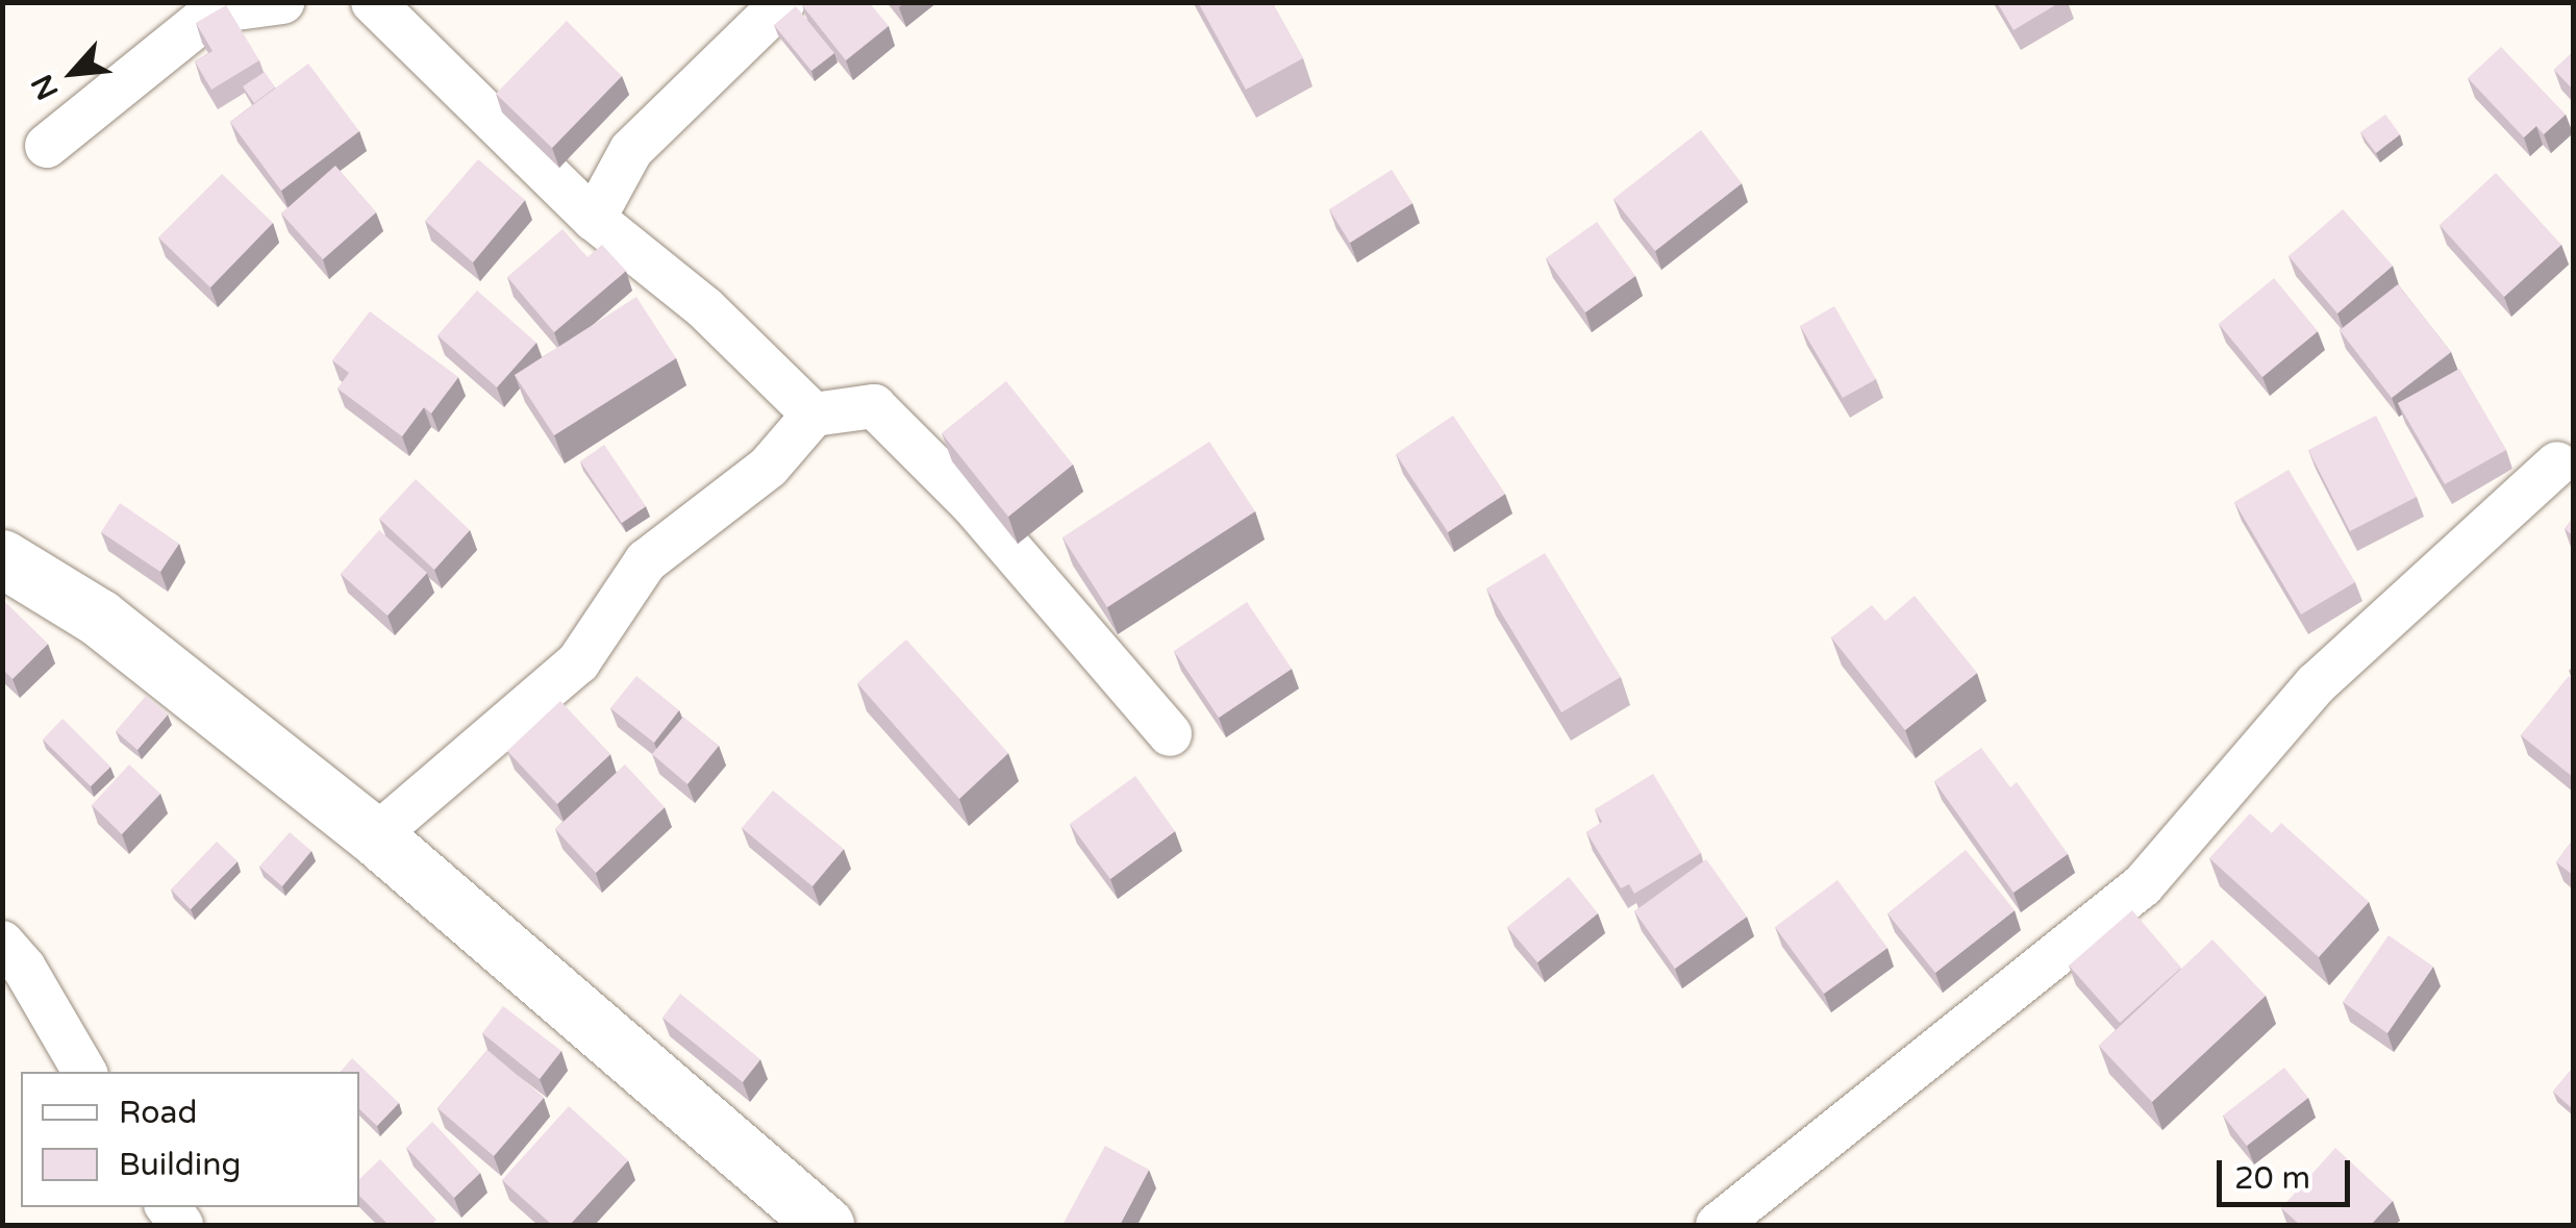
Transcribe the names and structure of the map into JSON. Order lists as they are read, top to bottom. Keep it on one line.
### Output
{"legend":["Road","Building"],"scale_bar":"20 m","north":"bottom left"}
